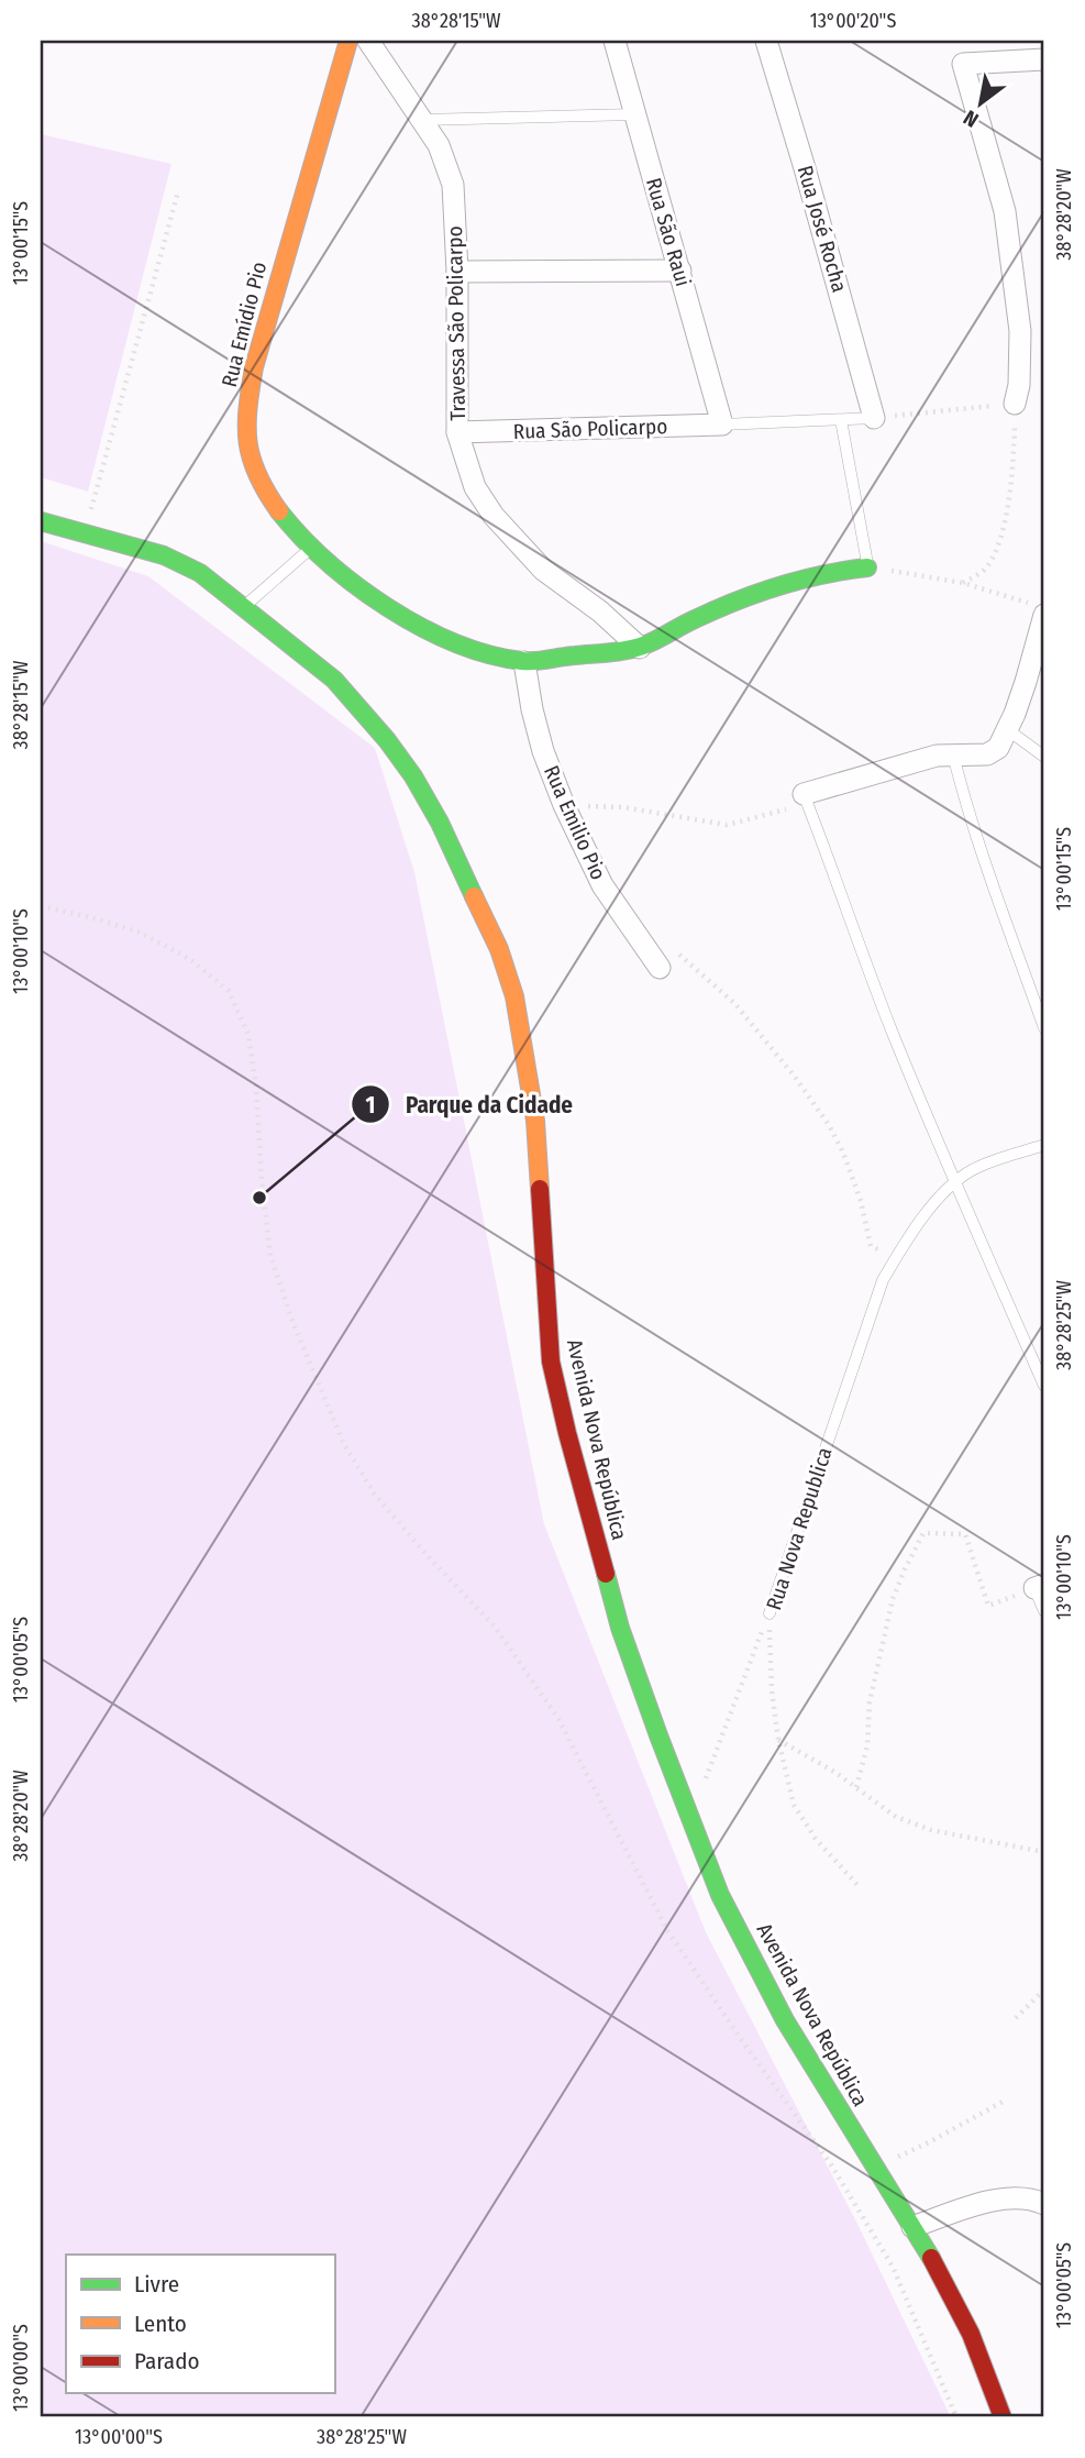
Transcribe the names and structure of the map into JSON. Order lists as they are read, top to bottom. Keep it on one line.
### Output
{"streets":{"street":["Rua José Rocha","Rua São Raui","Travessa São Policarpo","Rua Emídio Pio","Rua São Policarpo","Rua Emilio Pio","Avenida Nova República"],"lane":["Rua Nova Republica"]},"crossings":[["Rua São Raui","Rua São Policarpo"],["Travessa São Policarpo","Rua São Policarpo"],["Rua Emídio Pio","Rua Emilio Pio"]],"places":["Parque da Cidade"],"legend":["Livre","Lento","Parado"],"north":"bottom left","coordinates":["38°28'15\"W","13°00'20\"S","38°28'20\"W","13°00'15\"S","13°00'10\"S","38°28'25\"W","13°00'05\"S","13°00'00\"S"]}
